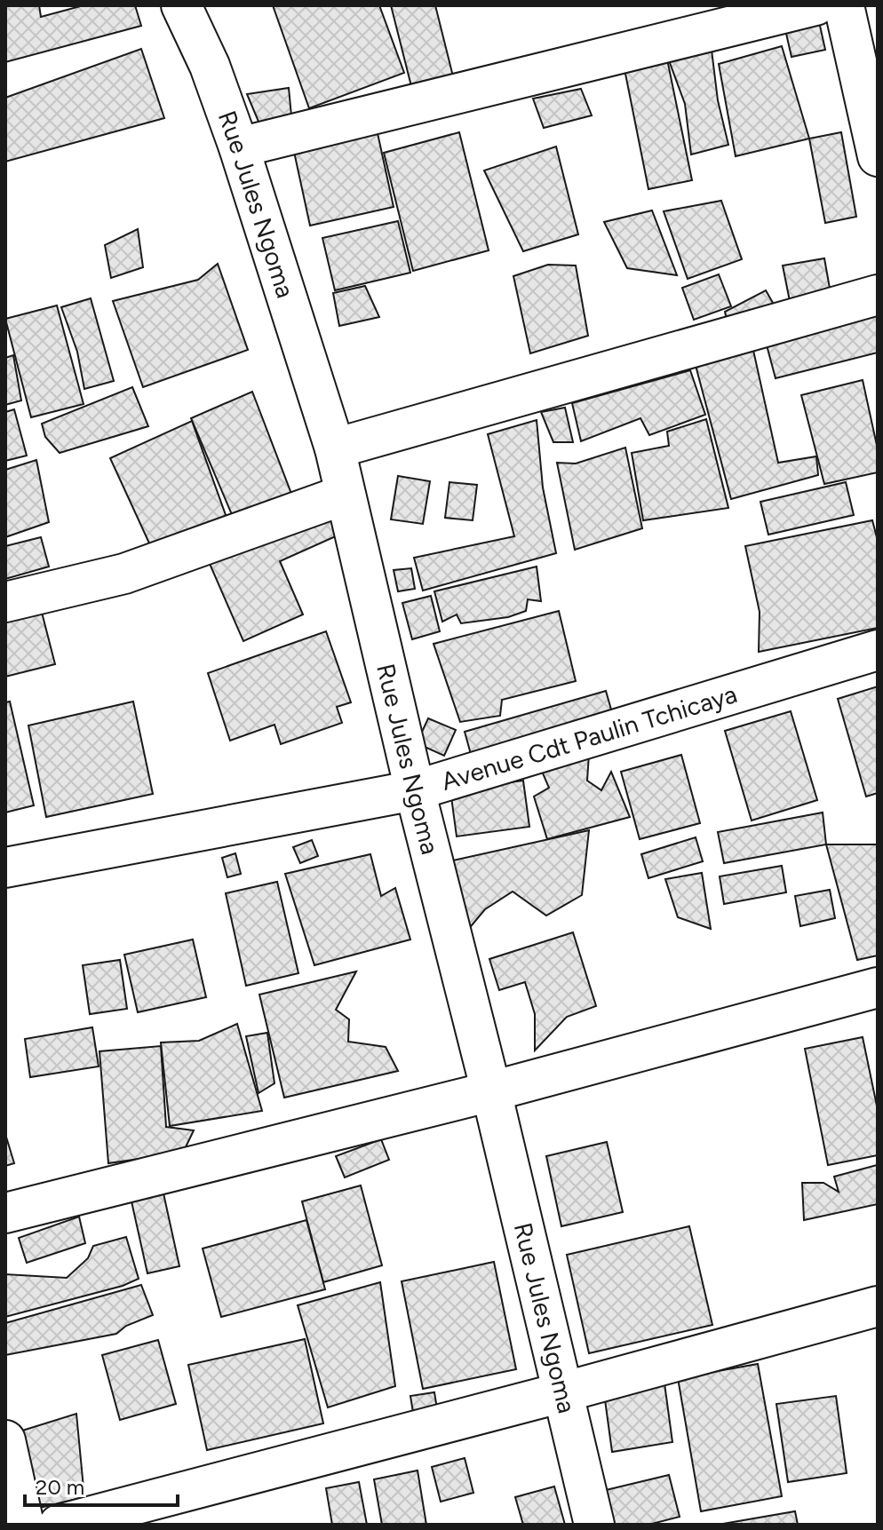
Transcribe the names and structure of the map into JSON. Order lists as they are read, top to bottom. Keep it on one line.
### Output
{"streets":{"street":["Rue Jules Ngoma","Avenue Cdt Paulin Tchicaya"]},"crossings":[["Rue Jules Ngoma","Avenue Cdt Paulin Tchicaya"]],"scale_bar":"20 m"}
